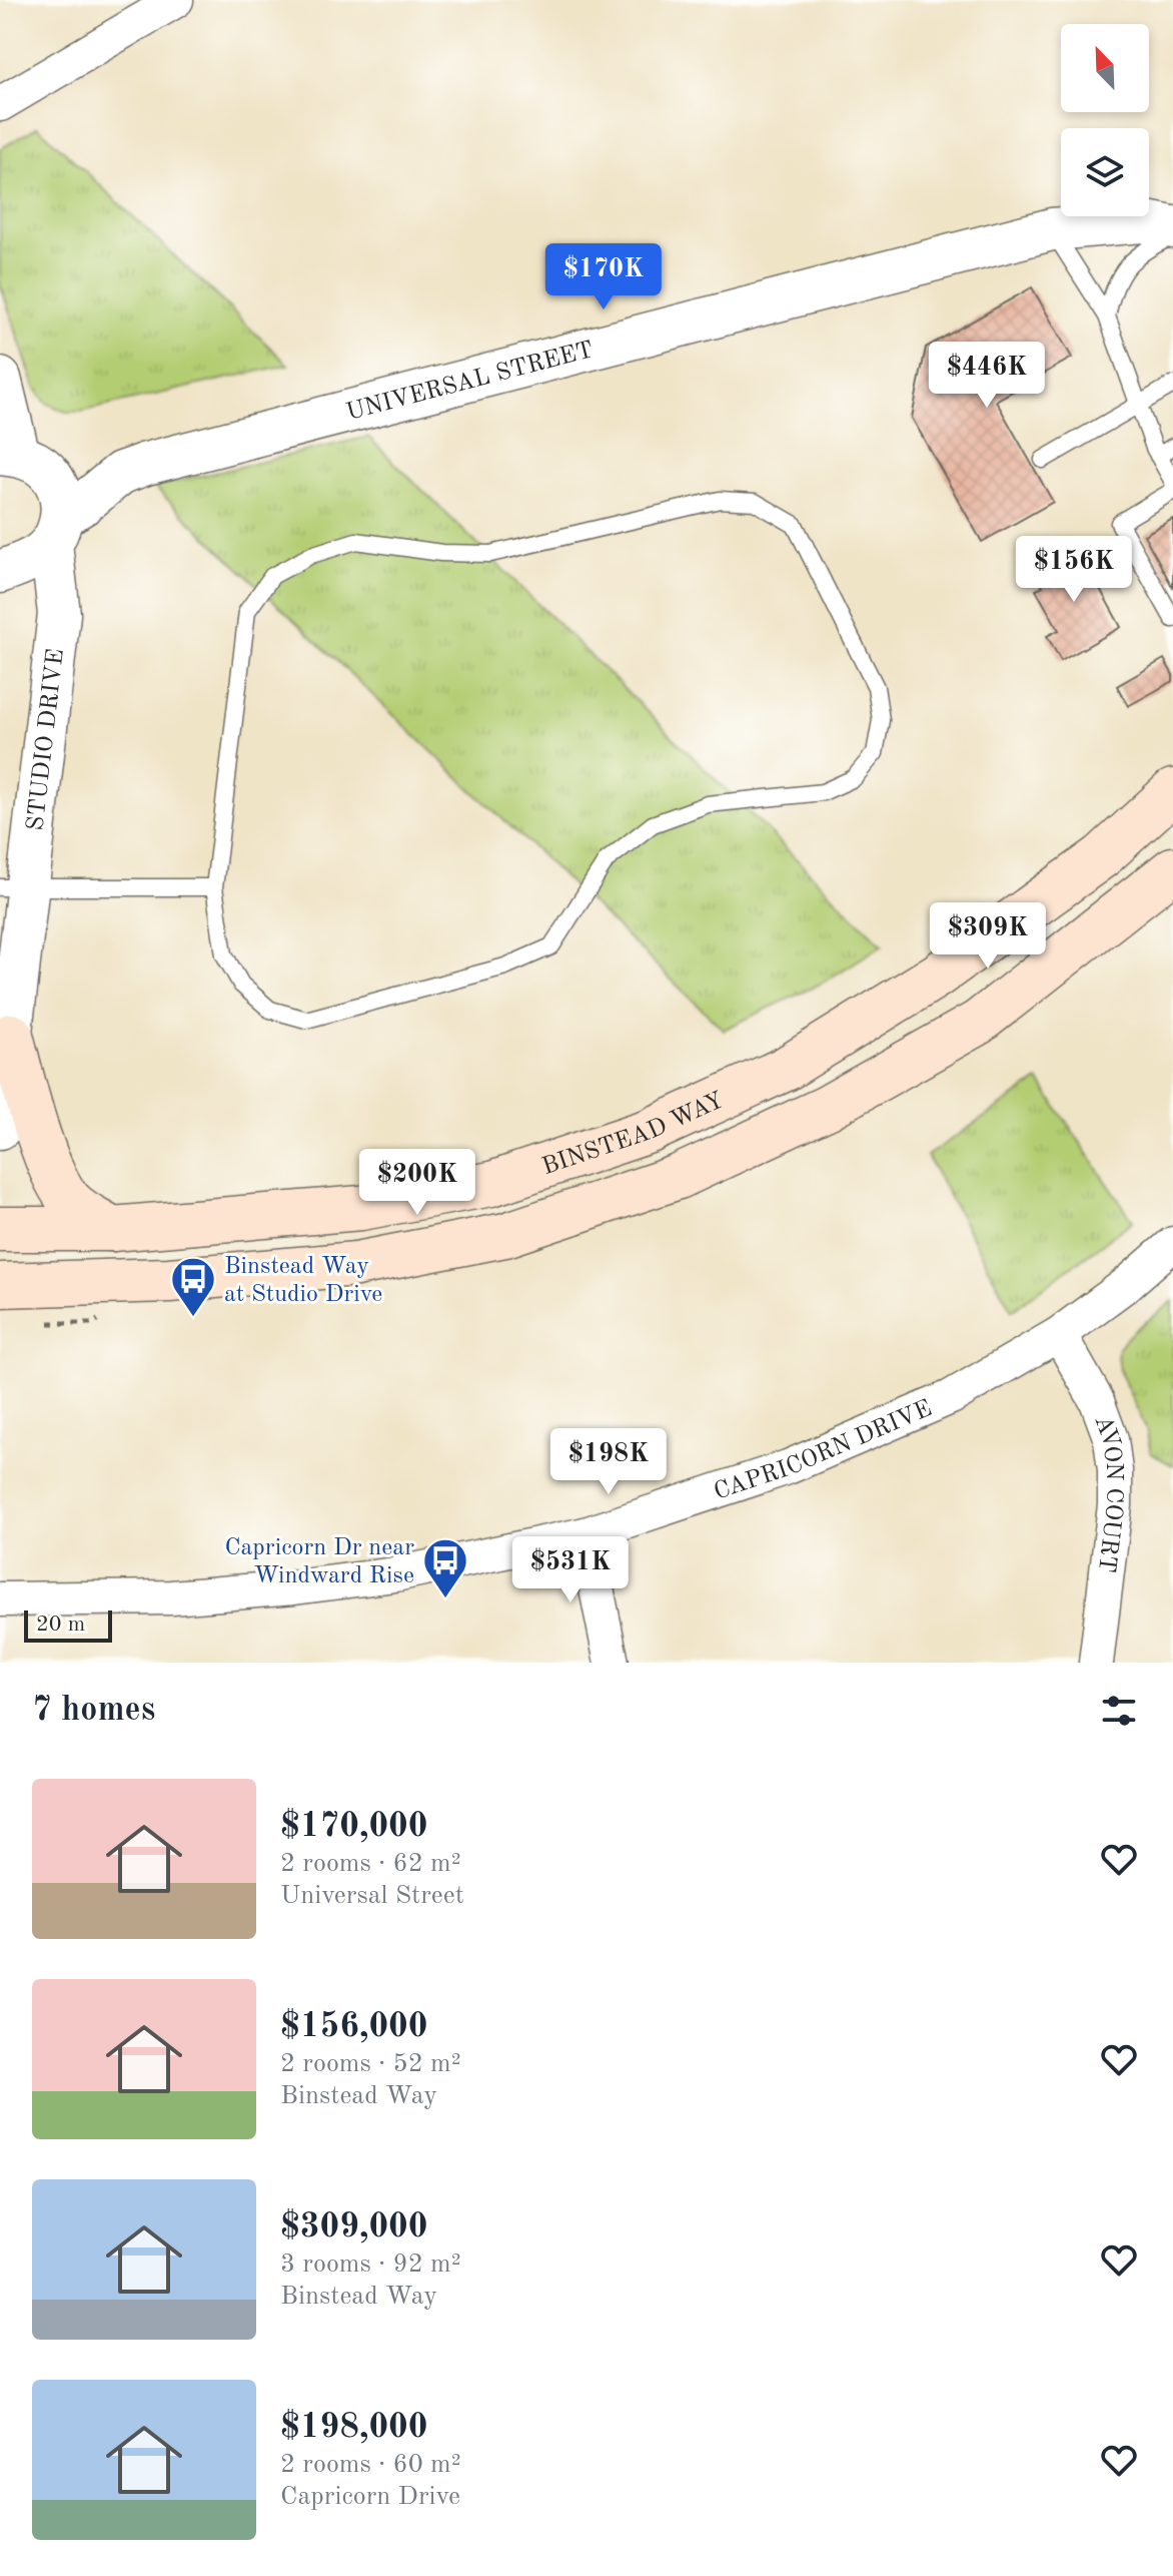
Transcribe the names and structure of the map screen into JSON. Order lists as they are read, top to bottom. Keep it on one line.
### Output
{"streets":{"main road":["BINSTEAD WAY"],"street":["UNIVERSAL STREET","STUDIO DRIVE","CAPRICORN DRIVE","AVON COURT"]},"crossings":[["UNIVERSAL STREET","STUDIO DRIVE"],["CAPRICORN DRIVE","AVON COURT"]],"places":{"bus stop":["Binstead Way at Studio Drive","Capricorn Dr near Windward Rise"]},"scale_bar":"20 m","north":"top left","page":{"price":["$170K","$446K","$156K","$309K","$200K","$198K","$531K"],"scale":"20 m","heading":"7 homes","list":[{"name":"$170,000","note":"2 rooms · 62 m² · Universal Street"},{"name":"$156,000","note":"2 rooms · 52 m² · Binstead Way"},{"name":"$309,000","note":"3 rooms · 92 m² · Binstead Way"},{"name":"$198,000","note":"2 rooms · 60 m² · Capricorn Drive"}]}}
